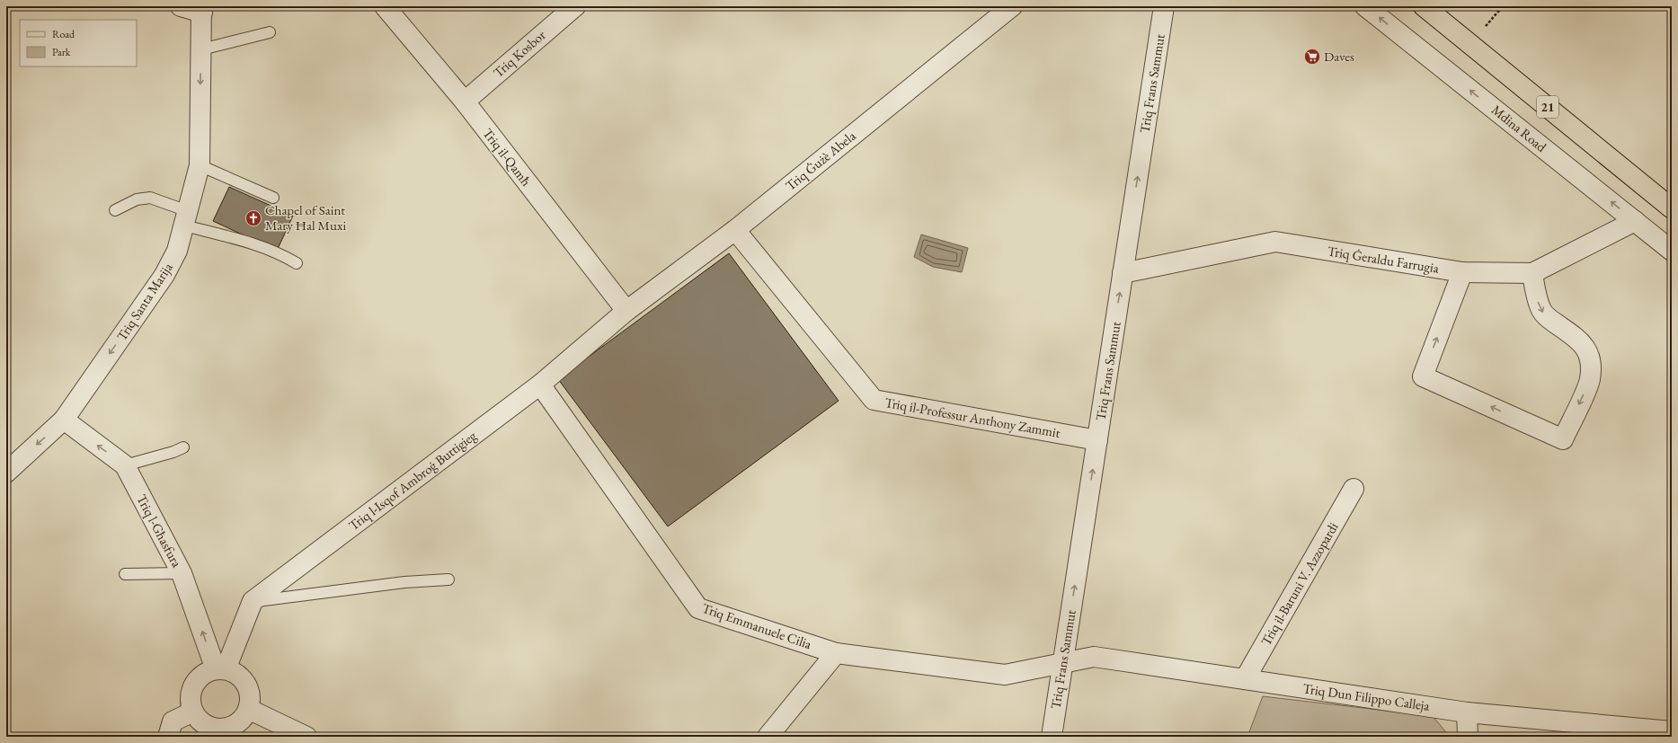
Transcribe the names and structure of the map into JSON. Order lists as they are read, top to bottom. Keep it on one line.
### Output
{"streets":{"highway":["21"],"street":["Triq Kosbor","Triq Frans Sammut","Mdina Road","Triq il-Qamħ","Triq Ġużè Abela","Triq Ġeraldu Farrugia","Triq Santa Marija","Triq il-Professur Anthony Zammit","Triq l-Isqof Ambroġ Buttigieg","Triq l-Għasfura","Triq il-Baruni V. Azzopardi","Triq Emmanuele Cilia","Triq Dun Filippo Calleja"]},"crossings":[["Triq Kosbor","Triq il-Qamħ"],["Triq Frans Sammut","Triq Ġeraldu Farrugia"],["Triq Frans Sammut","Triq il-Professur Anthony Zammit"],["Triq Frans Sammut","Triq Emmanuele Cilia"],["Triq Frans Sammut","Triq Dun Filippo Calleja"],["Mdina Road","Triq Ġeraldu Farrugia"],["Triq il-Qamħ","Triq Ġużè Abela"],["Triq il-Qamħ","Triq l-Isqof Ambroġ Buttigieg"],["Triq Ġużè Abela","Triq il-Professur Anthony Zammit"],["Triq Ġużè Abela","Triq l-Isqof Ambroġ Buttigieg"],["Triq Santa Marija","Triq l-Għasfura"],["Triq l-Isqof Ambroġ Buttigieg","Triq Emmanuele Cilia"],["Triq il-Baruni V. Azzopardi","Triq Dun Filippo Calleja"],["Triq Emmanuele Cilia","Triq Dun Filippo Calleja"]],"one_way":["Triq Frans Sammut","Mdina Road","Triq Santa Marija","Triq l-Għasfura"],"places":{"supermarket":["Daves"],"church":["Chapel of Saint Mary Ħal Muxi"]},"legend":["Road","Park"]}
